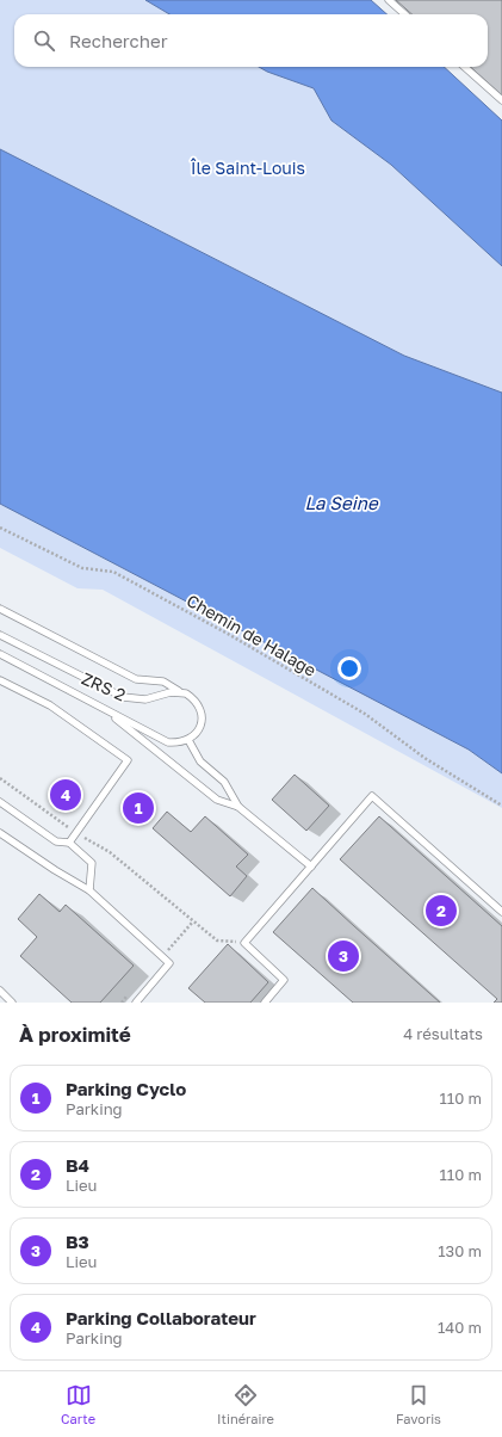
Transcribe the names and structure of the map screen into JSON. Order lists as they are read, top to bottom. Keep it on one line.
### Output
{"streets":{"lane":["ZRS 2"],"path":["Chemin de Halage"]},"water":["La Seine"],"parks":["Île Saint-Louis"],"page":{"search":"Rechercher","pins":["4","1","2","3"],"heading":["À proximité","4 résultats"],"list":[{"mark":"1","name":"Parking Cyclo","note":"Parking","value":"110 m"},{"mark":"2","name":"B4","note":"Lieu","value":"110 m"},{"mark":"3","name":"B3","note":"Lieu","value":"130 m"},{"mark":"4","name":"Parking Collaborateur","note":"Parking","value":"140 m"}],"nav":["Carte","Itinéraire","Favoris"]}}
